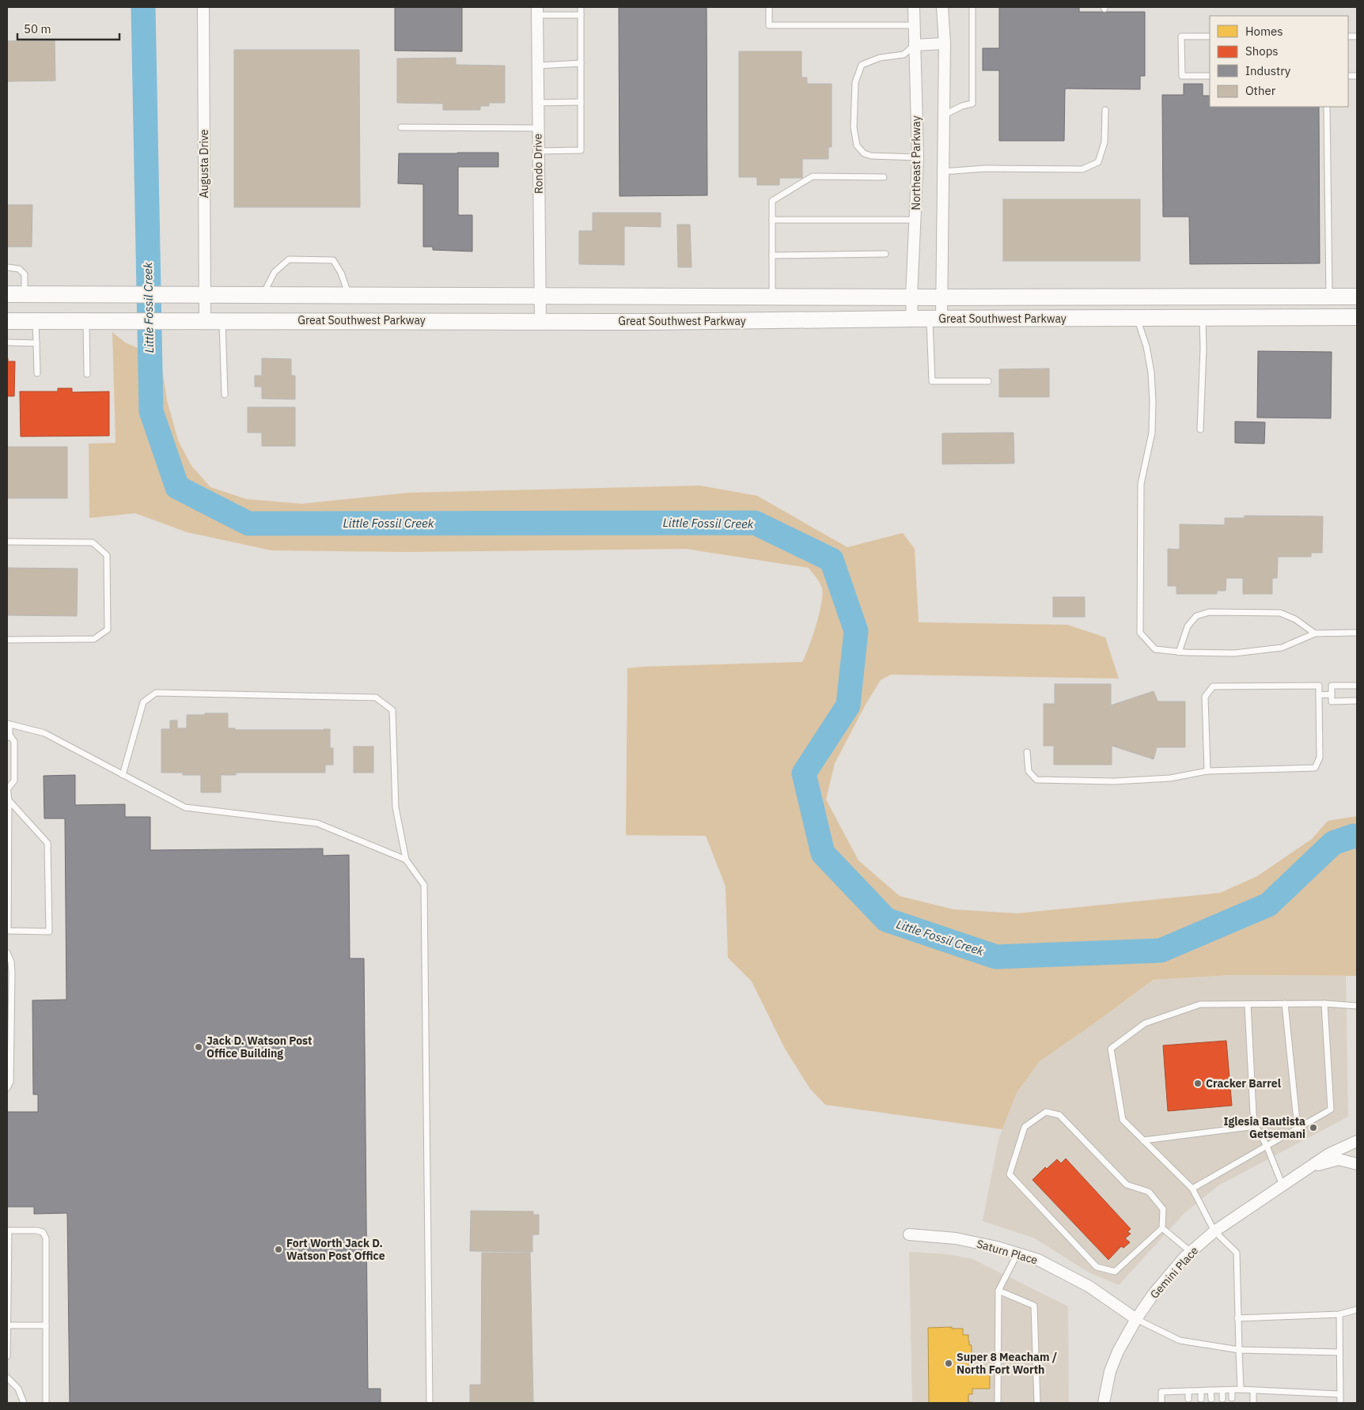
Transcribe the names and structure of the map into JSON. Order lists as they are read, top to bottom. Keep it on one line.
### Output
{"streets":{"street":["Northeast Parkway","Augusta Drive","Rondo Drive","Great Southwest Parkway","Saturn Place","Gemini Place"]},"crossings":[["Northeast Parkway","Great Southwest Parkway"],["Augusta Drive","Great Southwest Parkway"],["Rondo Drive","Great Southwest Parkway"],["Saturn Place","Gemini Place"]],"water":["Little Fossil Creek"],"places":["Jack D. Watson Post Office Building","Cracker Barrel","Iglesia Bautista Getsemani","Fort Worth Jack D. Watson Post Office","Super 8 Meacham / North Fort Worth"],"legend":["Homes","Shops","Industry","Other"],"scale_bar":"50 m"}
